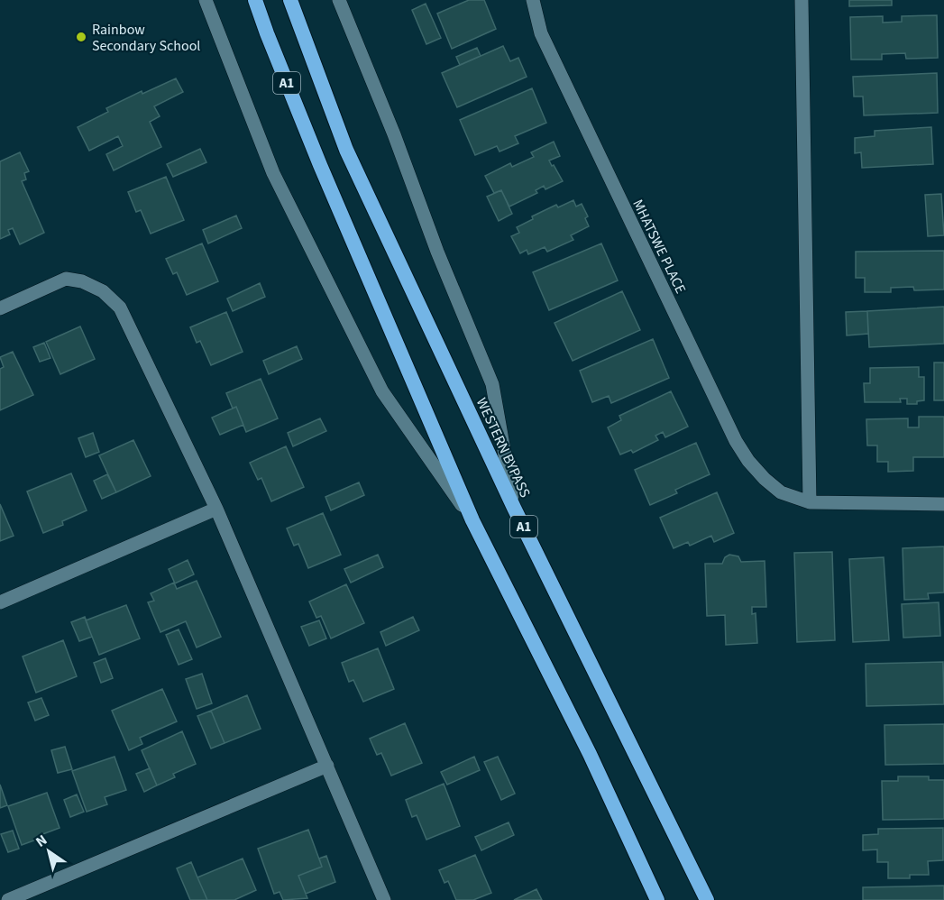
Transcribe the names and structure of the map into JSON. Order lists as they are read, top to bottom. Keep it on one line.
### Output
{"streets":{"highway":["A1","WESTERN BYPASS"],"street":["MHATSWE PLACE"]},"places":["Rainbow Secondary School"],"north":"top left"}
